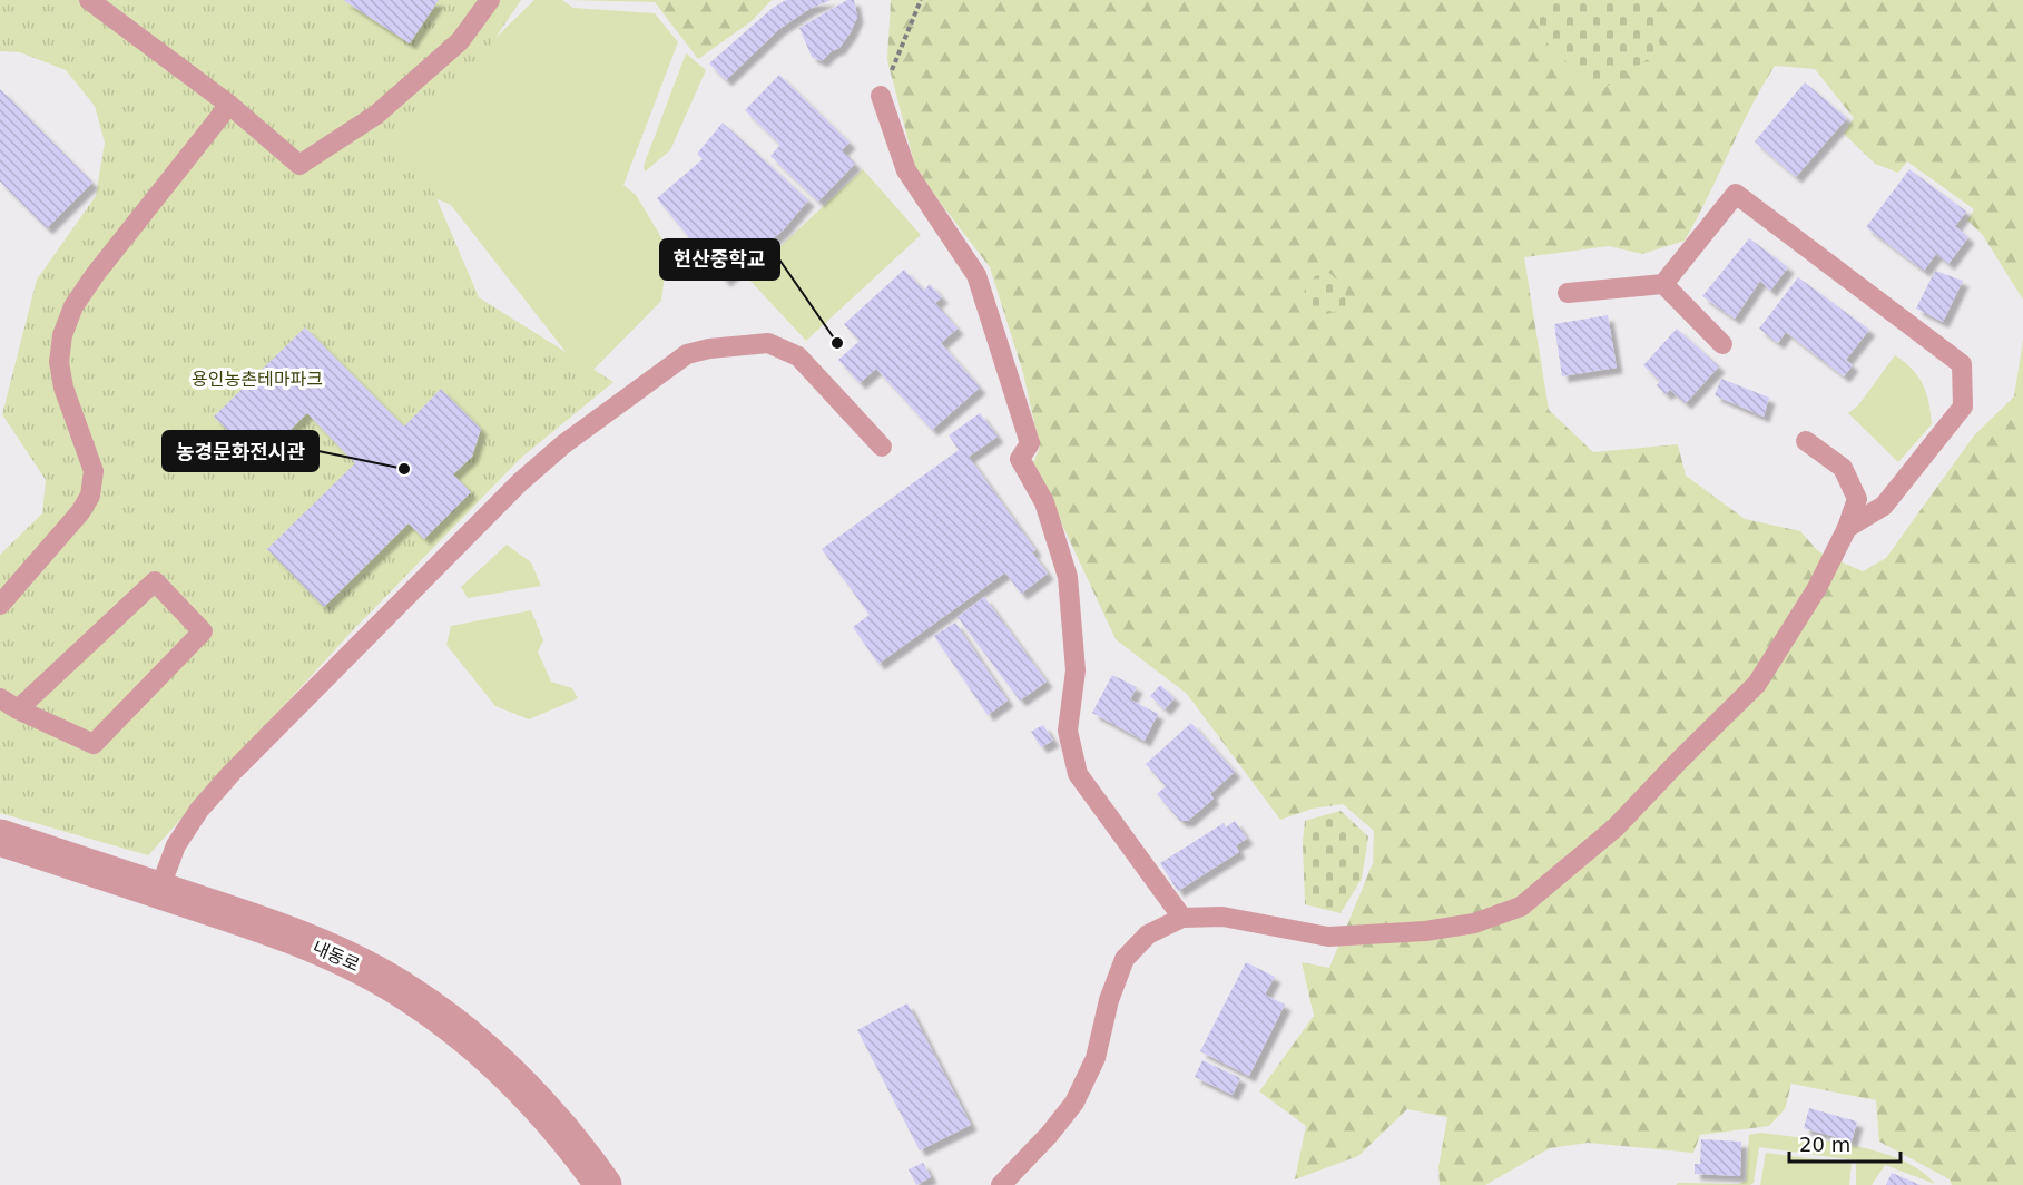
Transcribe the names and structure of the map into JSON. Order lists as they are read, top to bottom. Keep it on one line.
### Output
{"streets":{"street":["내동로"]},"parks":["용인농촌테마파크"],"places":["헌산중학교","농경문화전시관"],"scale_bar":"20 m"}
